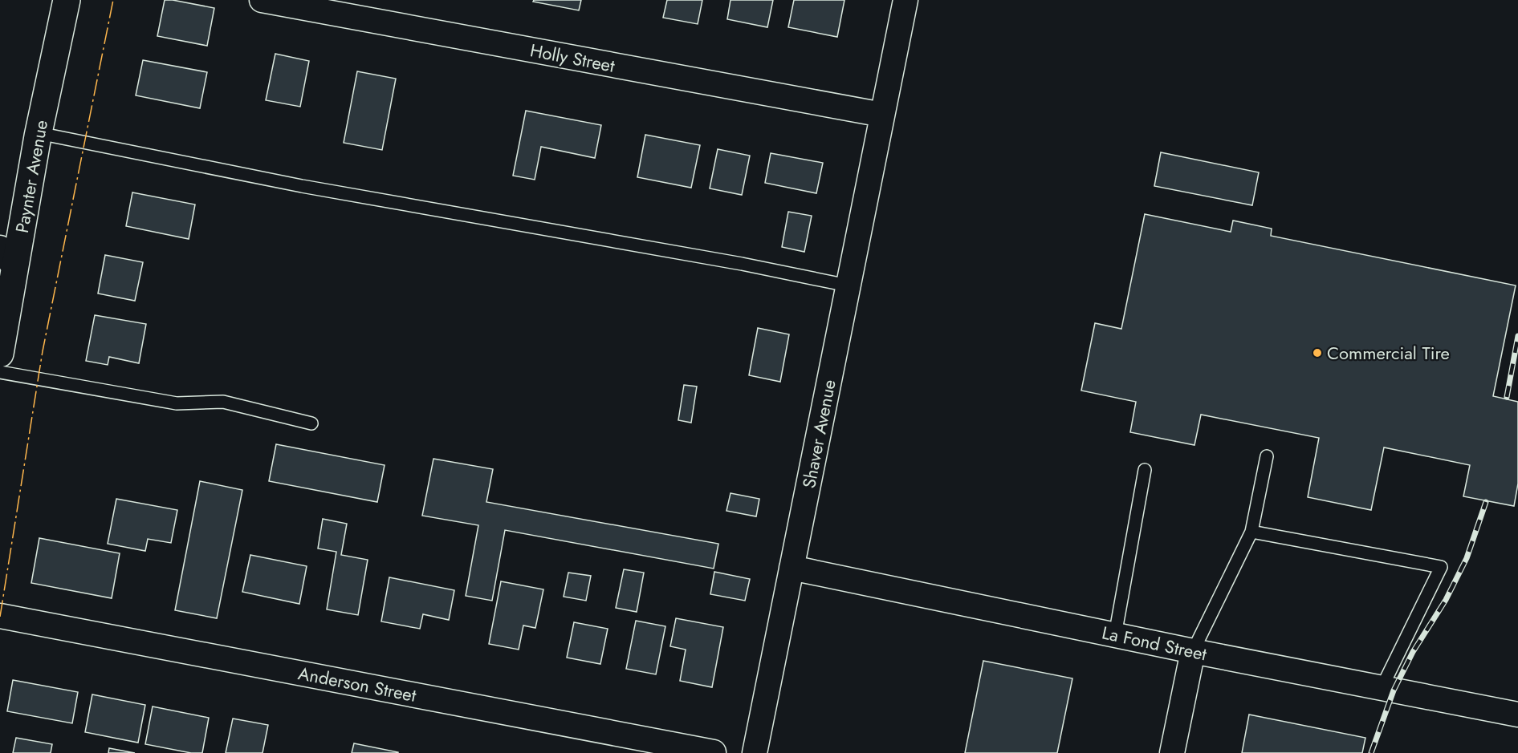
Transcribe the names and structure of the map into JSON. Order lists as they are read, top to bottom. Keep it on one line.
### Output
{"streets":{"street":["Holly Street","Paynter Avenue","Shaver Avenue","La Fond Street","Anderson Street"]},"crossings":[["Holly Street","Shaver Avenue"],["Shaver Avenue","La Fond Street"]],"places":["Commercial Tire"]}
